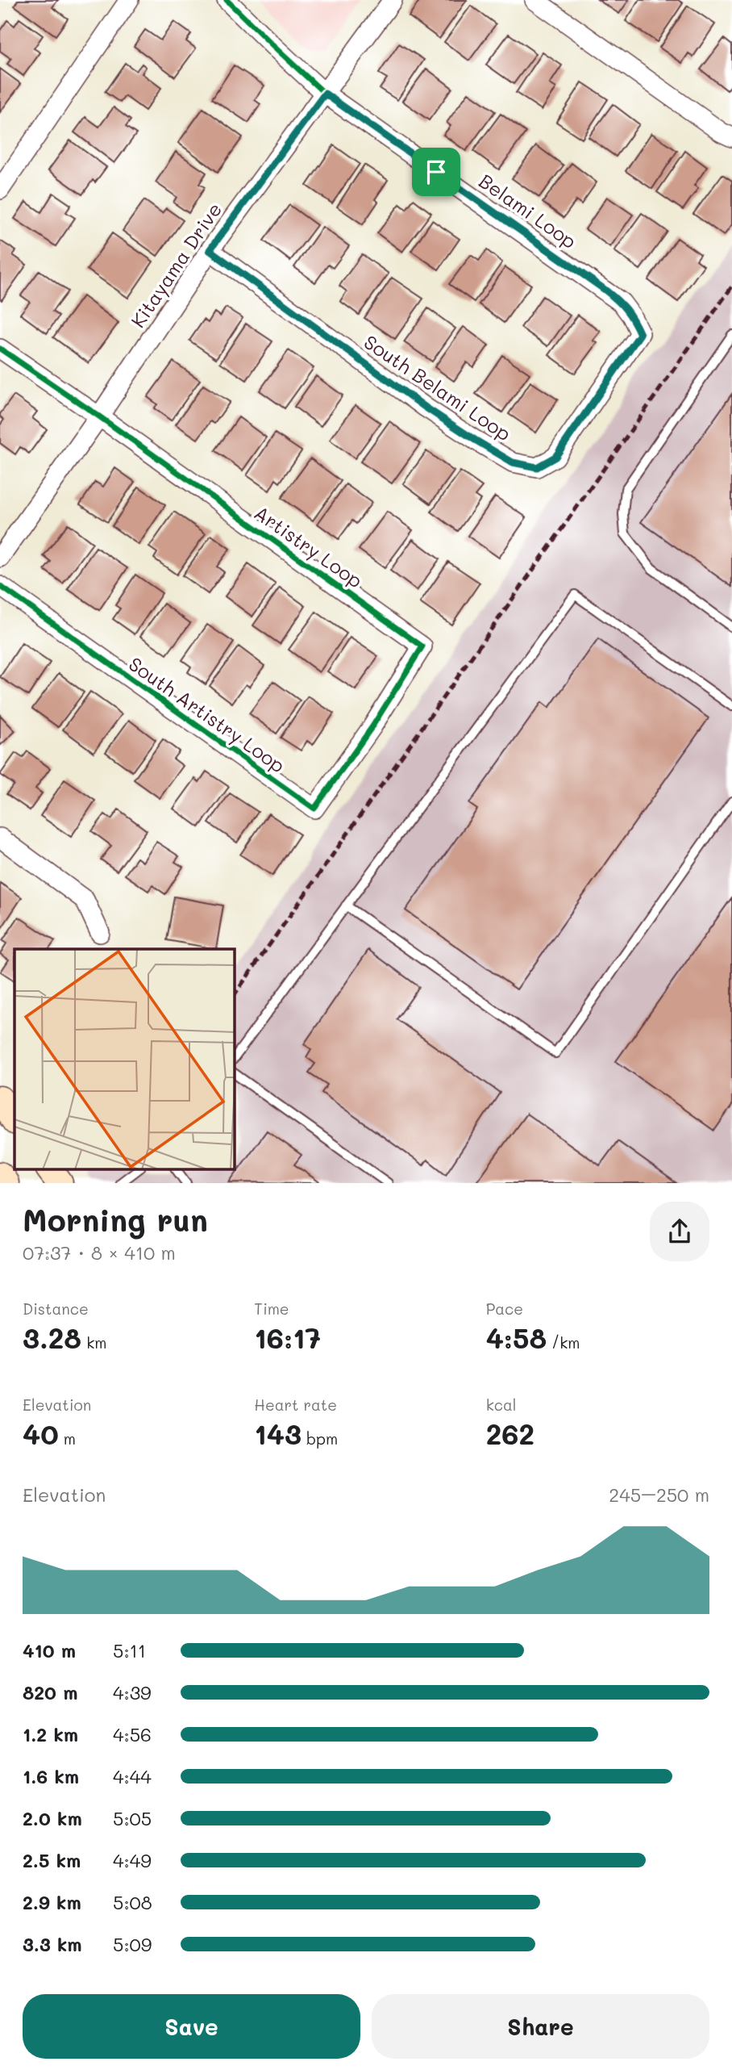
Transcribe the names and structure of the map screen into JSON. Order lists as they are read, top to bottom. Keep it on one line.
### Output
{"streets":{"street":["Belami Loop","Kitayama Drive","South Belami Loop","Artistry Loop","South Artistry Loop"]},"crossings":[["Belami Loop","Kitayama Drive"],["Belami Loop","South Belami Loop"],["Kitayama Drive","South Belami Loop"],["Kitayama Drive","Artistry Loop"],["Artistry Loop","South Artistry Loop"]],"page":{"heading":["Morning run","07:37 · 8 × 410 m"],"stats":[["Distance","3.28 km"],["Time","16:17"],["Pace","4:58 /km"],["Elevation","40 m"],["Heart rate","143 bpm"],["kcal","262"]],"chart":["Elevation","245–250 m"],"list":[{"name":"410 m","note":"5:11"},{"name":"820 m","note":"4:39"},{"name":"1.2 km","note":"4:56"},{"name":"1.6 km","note":"4:44"},{"name":"2.0 km","note":"5:05"},{"name":"2.5 km","note":"4:49"},{"name":"2.9 km","note":"5:08"},{"name":"3.3 km","note":"5:09"}],"buttons":["Save","Share"]}}
